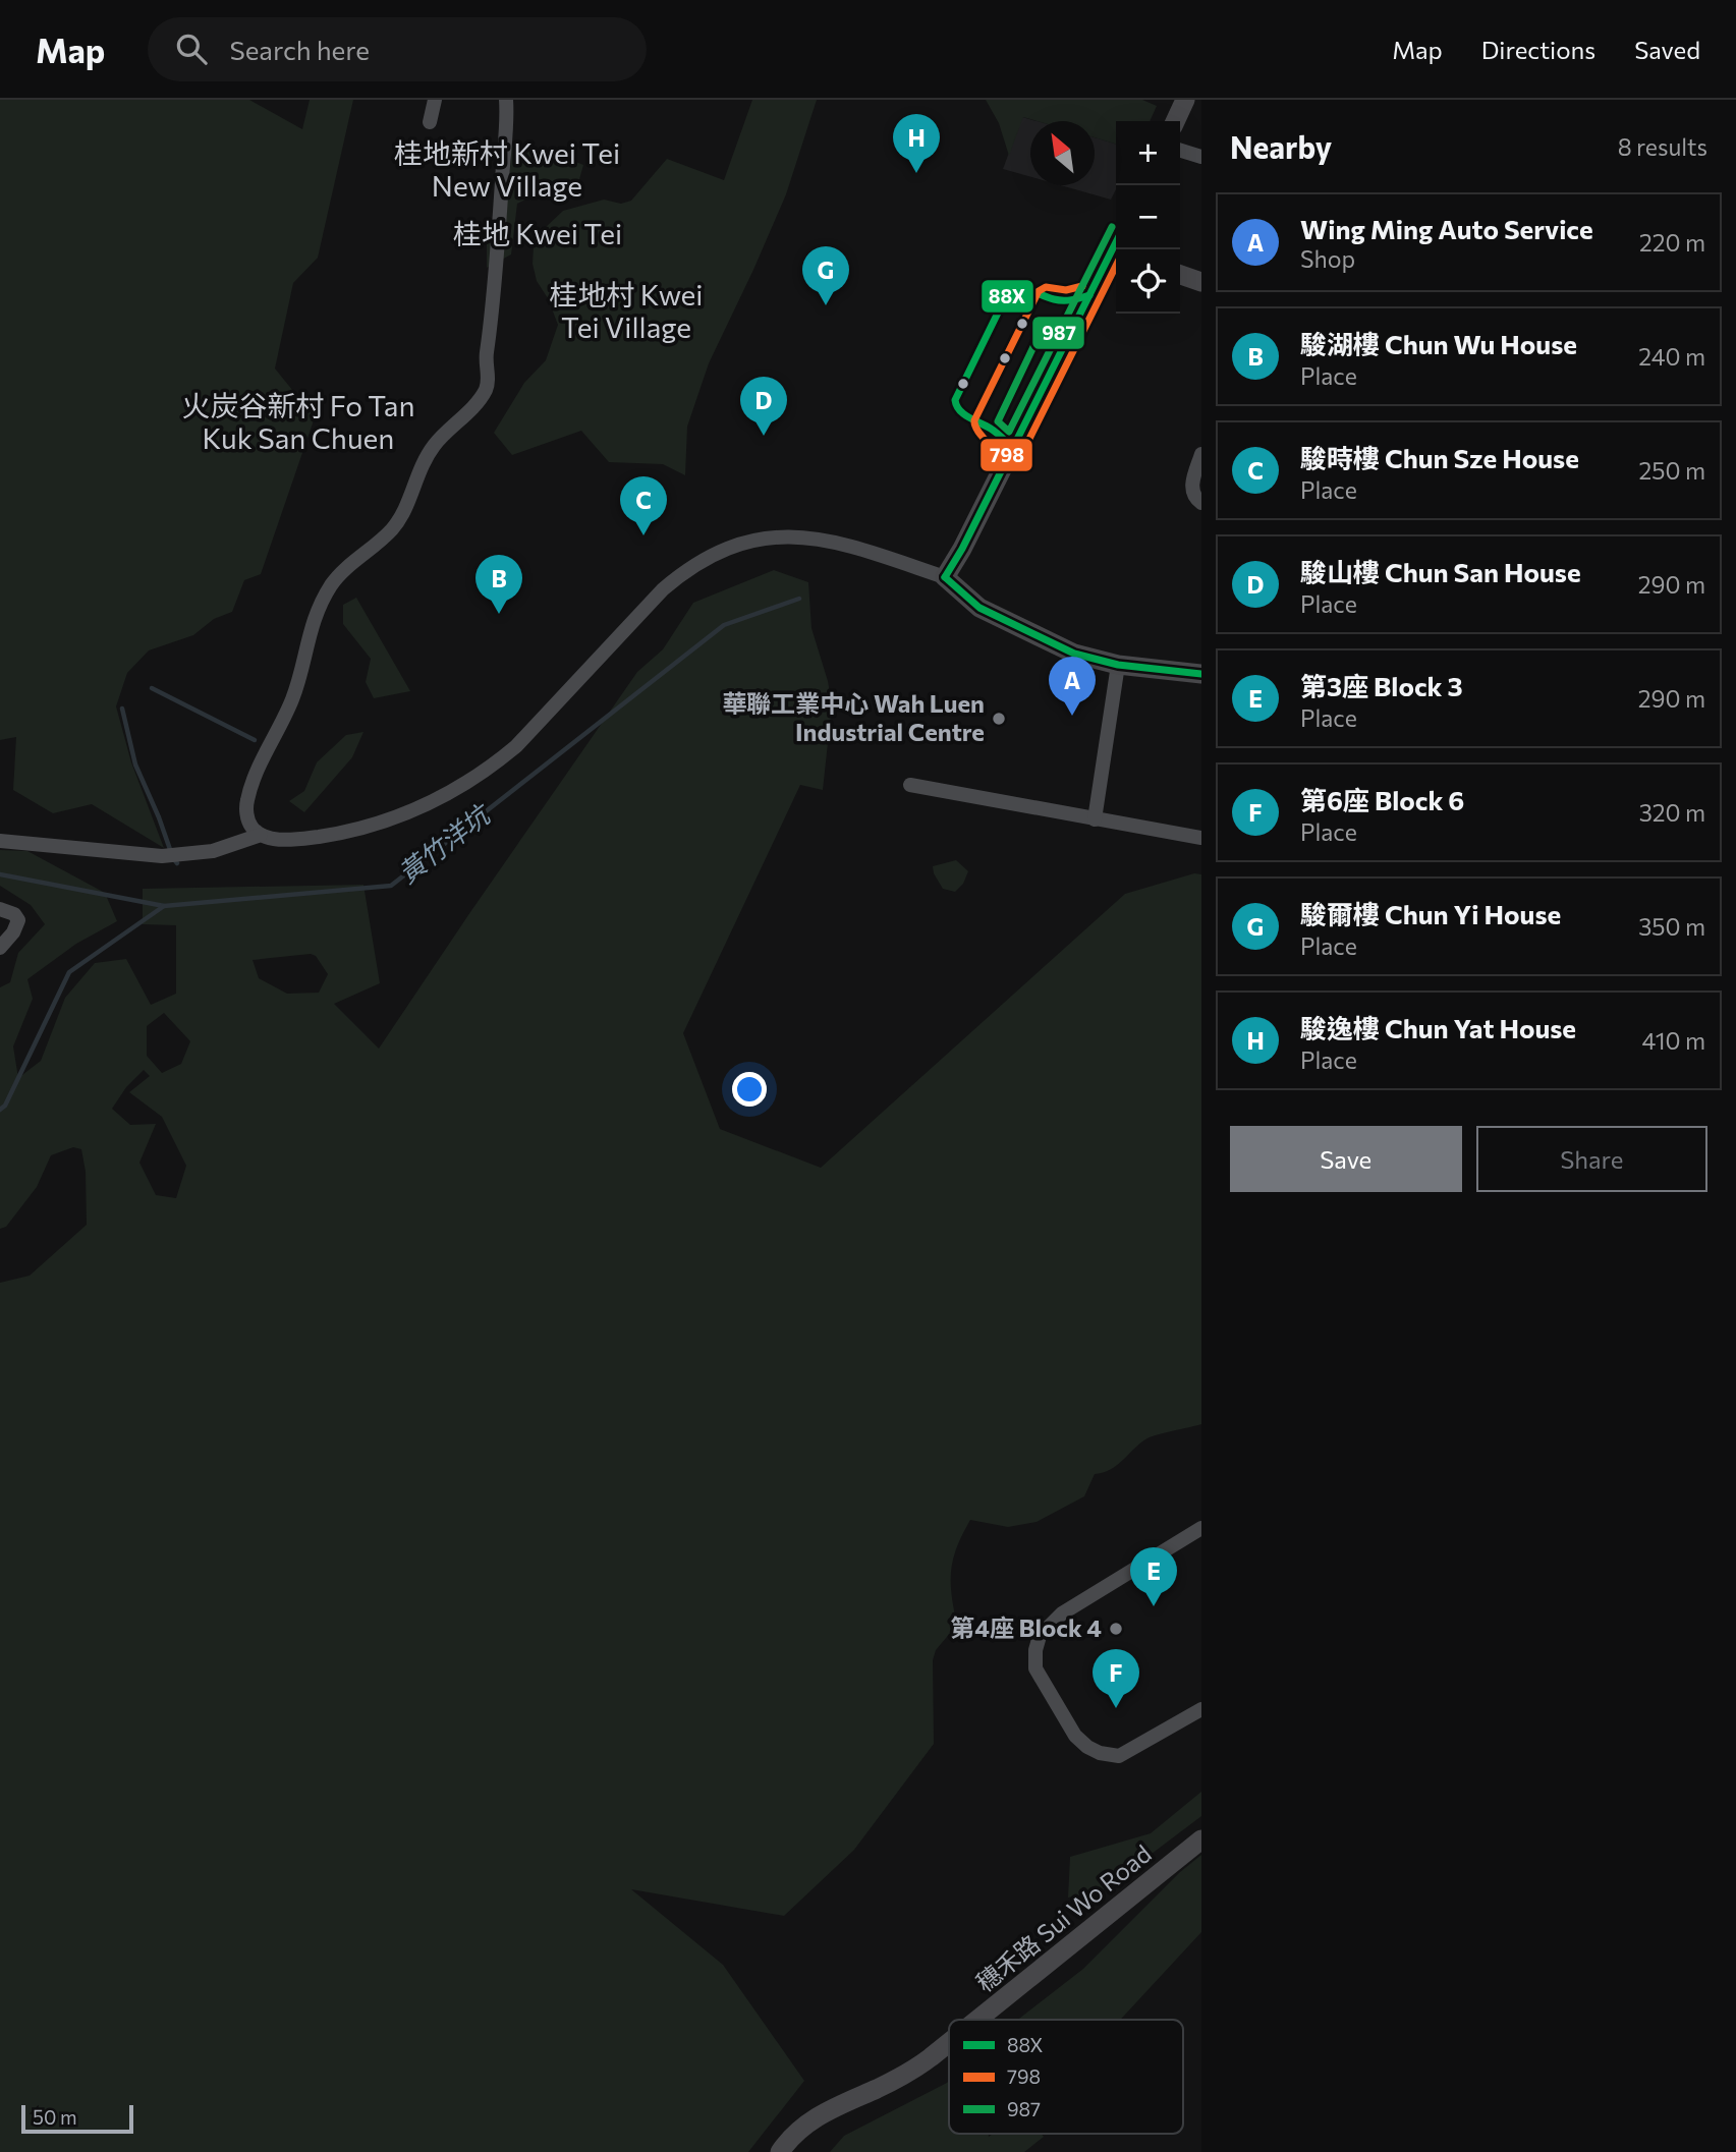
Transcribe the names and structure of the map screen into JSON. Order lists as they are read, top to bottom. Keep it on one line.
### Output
{"streets":{"street":["穗禾路 Sui Wo Road"]},"districts":["桂地新村 Kwei Tei New Village","桂地 Kwei Tei","桂地村 Kwei Tei Village","火炭谷新村 Fo Tan Kuk San Chuen"],"water":["黃竹洋坑"],"places":["華聯工業中心 Wah Luen Industrial Centre","第4座 Block 4"],"lines":["transit line 987","transit line 88X","transit line 798"],"legend":["88X","798","987"],"scale_bar":"50 m","north":"top left","page":{"header":"Map","search":"Search here","nav":["Map","Directions","Saved"],"heading":["Nearby","8 results"],"pins":["H","G","D","C","B","A","E","F"],"map_buttons":["+","−"],"list":[{"mark":"A","name":"Wing Ming Auto Service","note":"Shop","value":"220 m"},{"mark":"B","name":"駿湖樓 Chun Wu House","note":"Place","value":"240 m"},{"mark":"C","name":"駿時樓 Chun Sze House","note":"Place","value":"250 m"},{"mark":"D","name":"駿山樓 Chun San House","note":"Place","value":"290 m"},{"mark":"E","name":"第3座 Block 3","note":"Place","value":"290 m"},{"mark":"F","name":"第6座 Block 6","note":"Place","value":"320 m"},{"mark":"G","name":"駿爾樓 Chun Yi House","note":"Place","value":"350 m"},{"mark":"H","name":"駿逸樓 Chun Yat House","note":"Place","value":"410 m"}],"buttons":["Save","Share"],"scale":"50 m"}}
